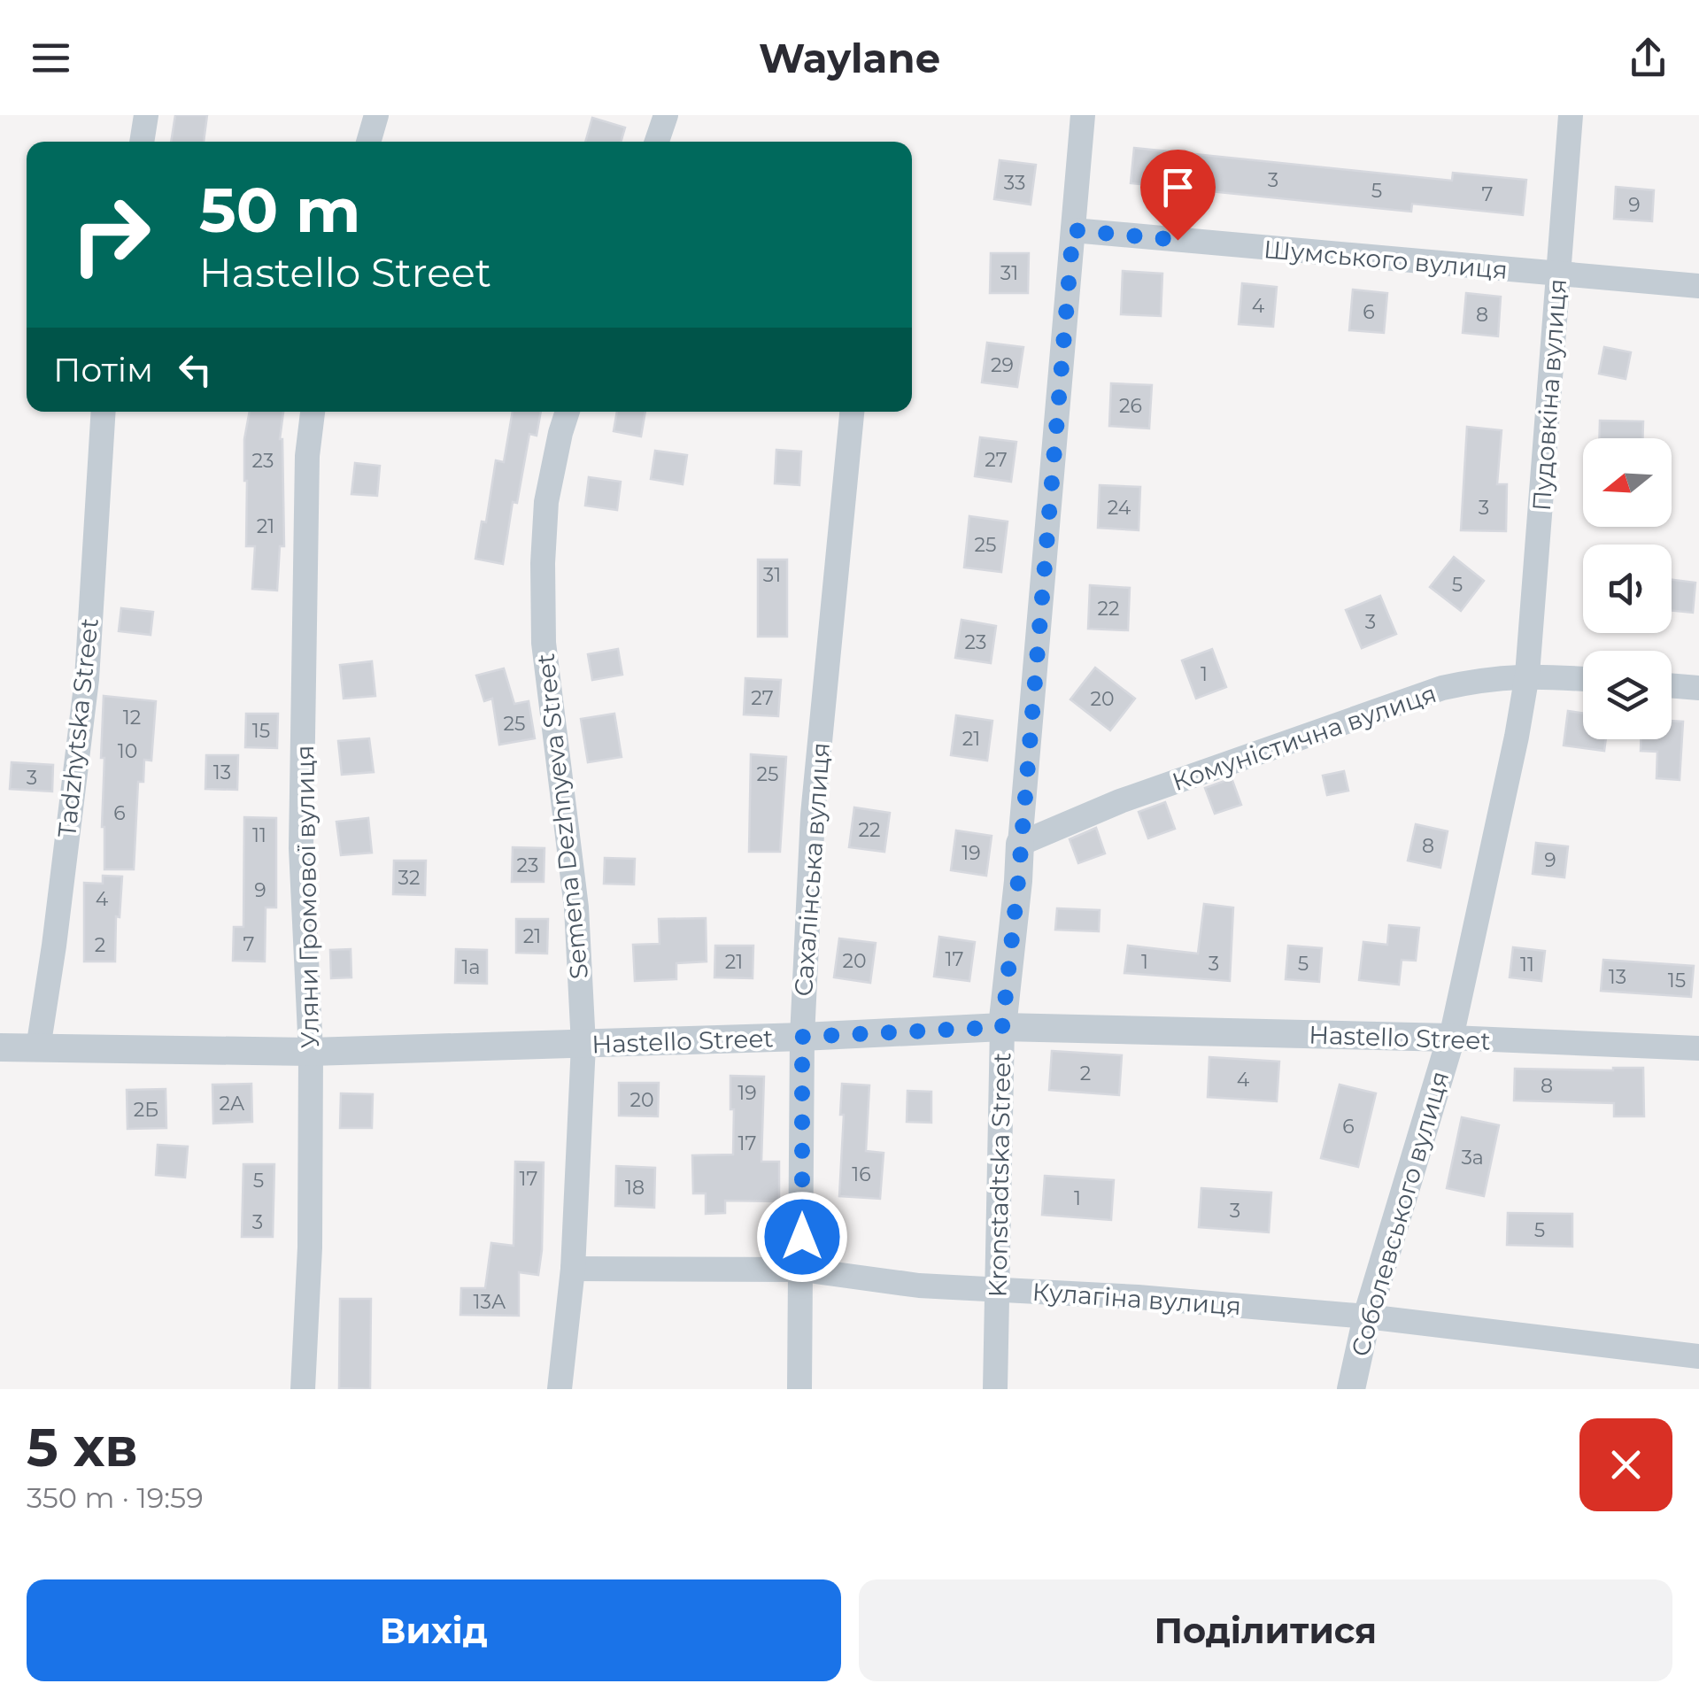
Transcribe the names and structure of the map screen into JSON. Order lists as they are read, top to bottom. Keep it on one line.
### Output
{"streets":{"street":["Шумського вулиця","Пудовкіна вулиця","Tadzhytska Street","Комуністична вулиця","Semena Dezhnyeva Street","Сахалінська вулиця","Уляни Громової вулиця","Hastello Street","Kronstadtska Street","Соболевського вулиця","Кулагіна вулиця"]},"crossings":[["Шумського вулиця","Пудовкіна вулиця"],["Шумського вулиця","Kronstadtska Street"],["Пудовкіна вулиця","Комуністична вулиця"],["Пудовкіна вулиця","Соболевського вулиця"],["Tadzhytska Street","Hastello Street"],["Комуністична вулиця","Kronstadtska Street"],["Комуністична вулиця","Соболевського вулиця"],["Semena Dezhnyeva Street","Hastello Street"],["Semena Dezhnyeva Street","Кулагіна вулиця"],["Сахалінська вулиця","Hastello Street"],["Сахалінська вулиця","Кулагіна вулиця"],["Уляни Громової вулиця","Hastello Street"],["Hastello Street","Kronstadtska Street"],["Hastello Street","Соболевського вулиця"],["Kronstadtska Street","Кулагіна вулиця"],["Соболевського вулиця","Кулагіна вулиця"]],"house_numbers":["3","33","5","7","9","31","4","6","8","29","26","27","23","24","3","21","25","31","5","22","3","23","1","27","20","12","25","15","21","10","13","25","3","6","22","11","8","19","9","23","32","9","4","21","7","2","17","20","21","1","3","5","11","1а","13","15","2","4","8","19","20","2А","2Б","6","17","3а","16","17","5","18","1","3","3","5","13А"],"north":"left","page":{"header":"Waylane","turn":["50 m","Hastello Street"],"then":"Потім","heading":["5 хв","350 m · 19:59"],"buttons":["Вихід","Поділитися"]}}
